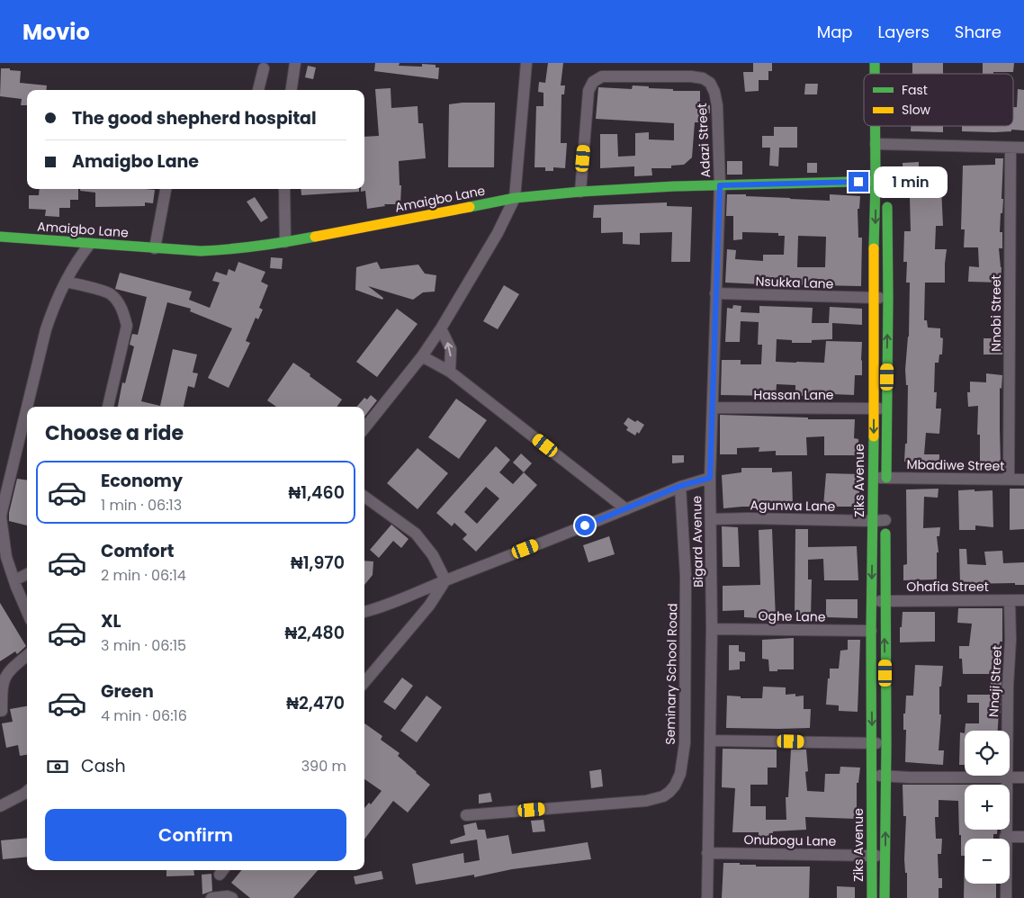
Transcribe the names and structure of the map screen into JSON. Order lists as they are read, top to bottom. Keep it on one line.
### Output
{"streets":{"main road":["Amaigbo Lane","Ziks Avenue"],"street":["Adazi Street","Nsukka Lane","Nnobi Street","Hassan Lane","Mbadiwe Street","Agunwa Lane","Bigard Avenue","Ohafia Street","Oghe Lane","Seminary School Road","Nnaji Street","Onubogu Lane"]},"crossings":[["Adazi Street","Amaigbo Lane"],["Adazi Street","Bigard Avenue"],["Amaigbo Lane","Nsukka Lane"],["Amaigbo Lane","Ziks Avenue"],["Amaigbo Lane","Bigard Avenue"],["Nsukka Lane","Ziks Avenue"],["Nsukka Lane","Bigard Avenue"],["Nnobi Street","Mbadiwe Street"],["Hassan Lane","Ziks Avenue"],["Hassan Lane","Bigard Avenue"],["Mbadiwe Street","Ziks Avenue"],["Ziks Avenue","Agunwa Lane"],["Ziks Avenue","Ohafia Street"],["Ziks Avenue","Oghe Lane"],["Ziks Avenue","Onubogu Lane"],["Agunwa Lane","Bigard Avenue"],["Bigard Avenue","Oghe Lane"],["Bigard Avenue","Onubogu Lane"],["Ohafia Street","Nnaji Street"]],"legend":["Fast","Slow"],"page":{"header":"Movio","nav":["Map","Layers","Share"],"banner":["The good shepherd hospital","Amaigbo Lane"],"bubble":"1 min","heading":"Choose a ride","list":[{"name":"Economy","note":"1 min · 06:13","value":"₦1,460"},{"name":"Comfort","note":"2 min · 06:14","value":"₦1,970"},{"name":"XL","note":"3 min · 06:15","value":"₦2,480"},{"name":"Green","note":"4 min · 06:16","value":"₦2,470"}],"map_buttons":["+","−"],"pay":["Cash","390 m"],"buttons":"Confirm"}}
